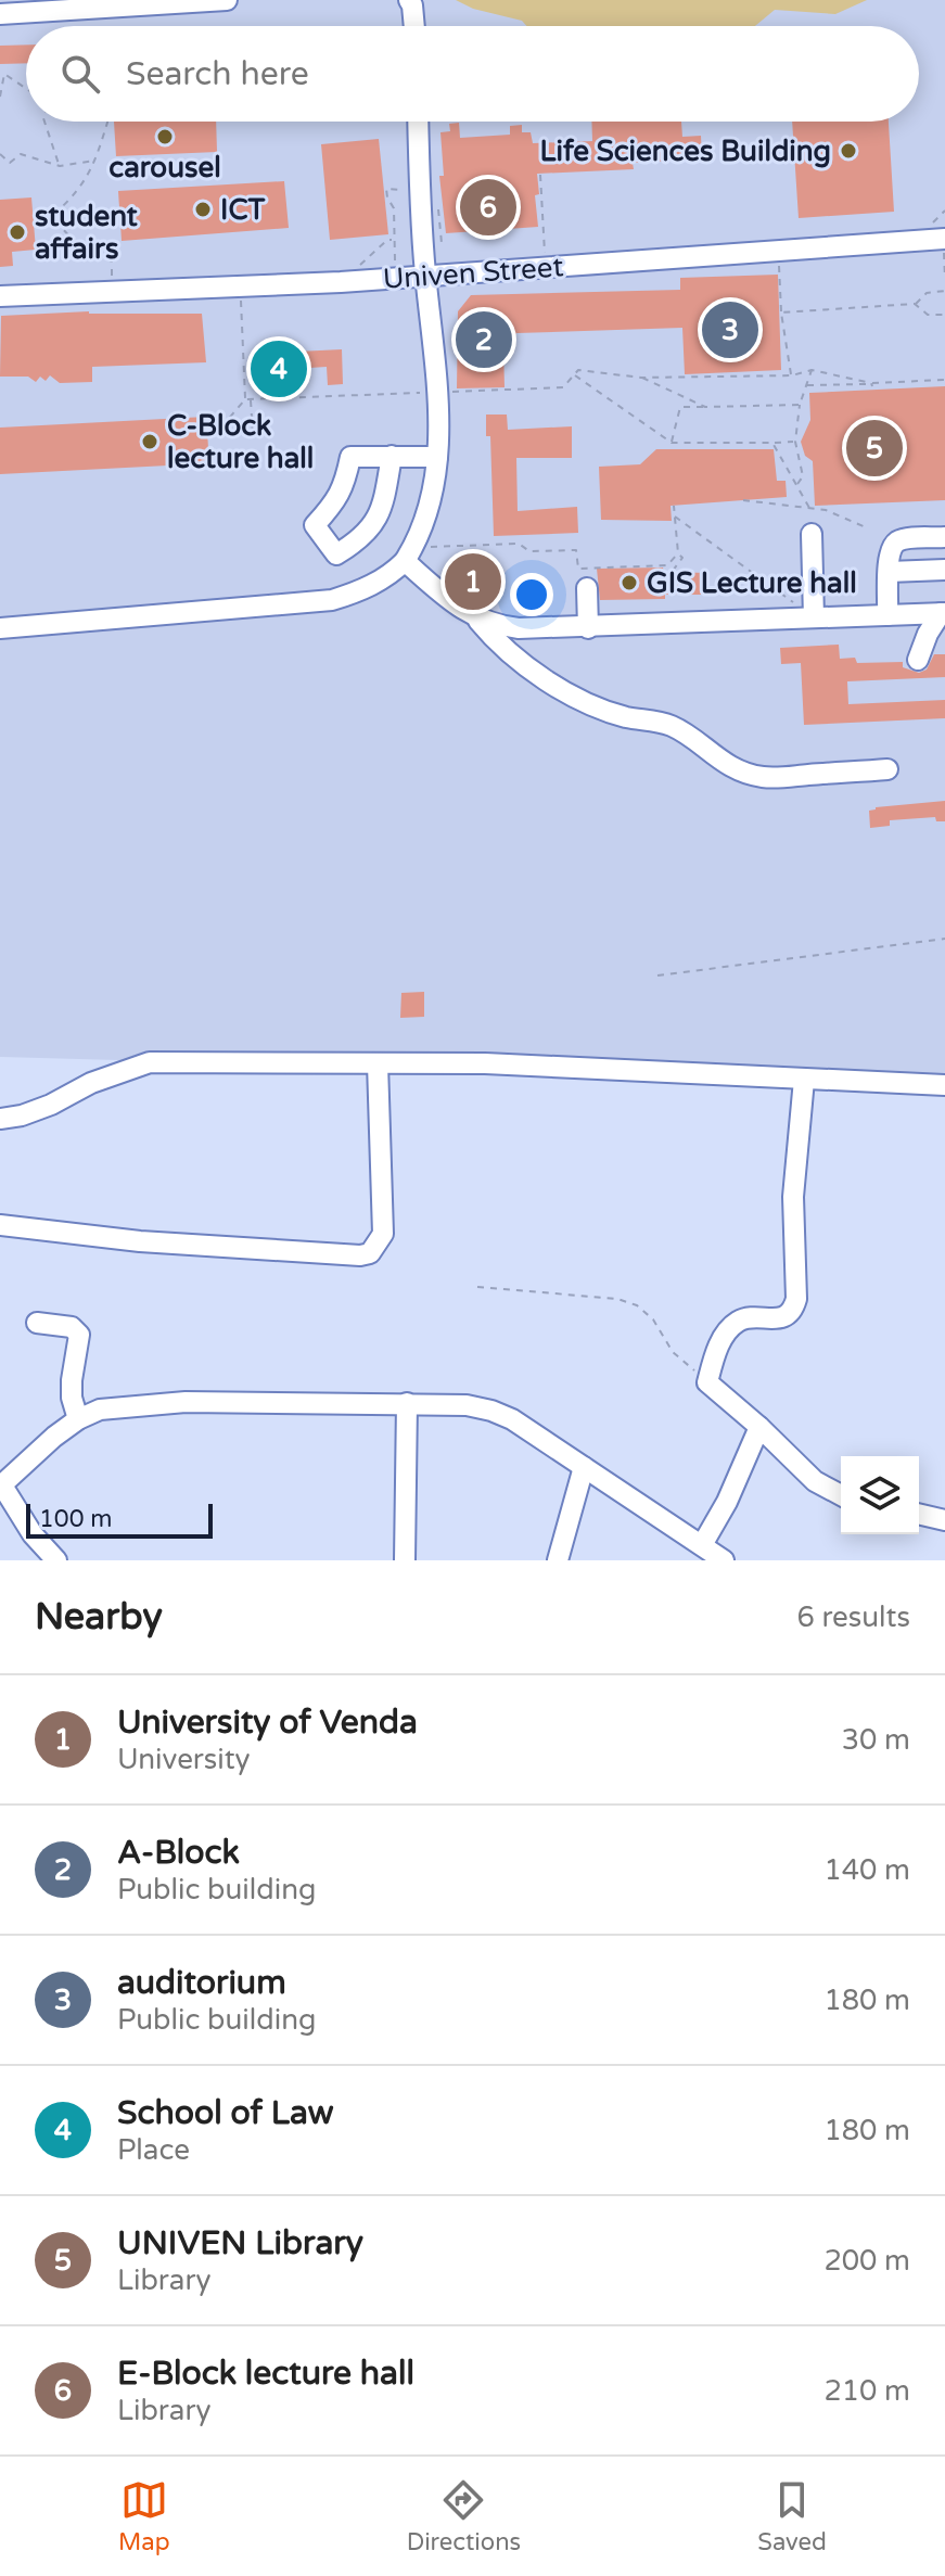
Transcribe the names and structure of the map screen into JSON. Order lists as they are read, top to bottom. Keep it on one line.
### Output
{"streets":{"street":["Univen Street"]},"places":["carousel","Life Sciences Building","ICT","student affairs","C-Block lecture hall","GIS Lecture hall"],"scale_bar":"100 m","page":{"search":"Search here","pins":["6","3","2","4","5","1"],"scale":"100 m","heading":["Nearby","6 results"],"list":[{"mark":"1","name":"University of Venda","note":"University","value":"30 m"},{"mark":"2","name":"A-Block","note":"Public building","value":"140 m"},{"mark":"3","name":"auditorium","note":"Public building","value":"180 m"},{"mark":"4","name":"School of Law","note":"Place","value":"180 m"},{"mark":"5","name":"UNIVEN Library","note":"Library","value":"200 m"},{"mark":"6","name":"E-Block lecture hall","note":"Library","value":"210 m"}],"nav":["Map","Directions","Saved"]}}
